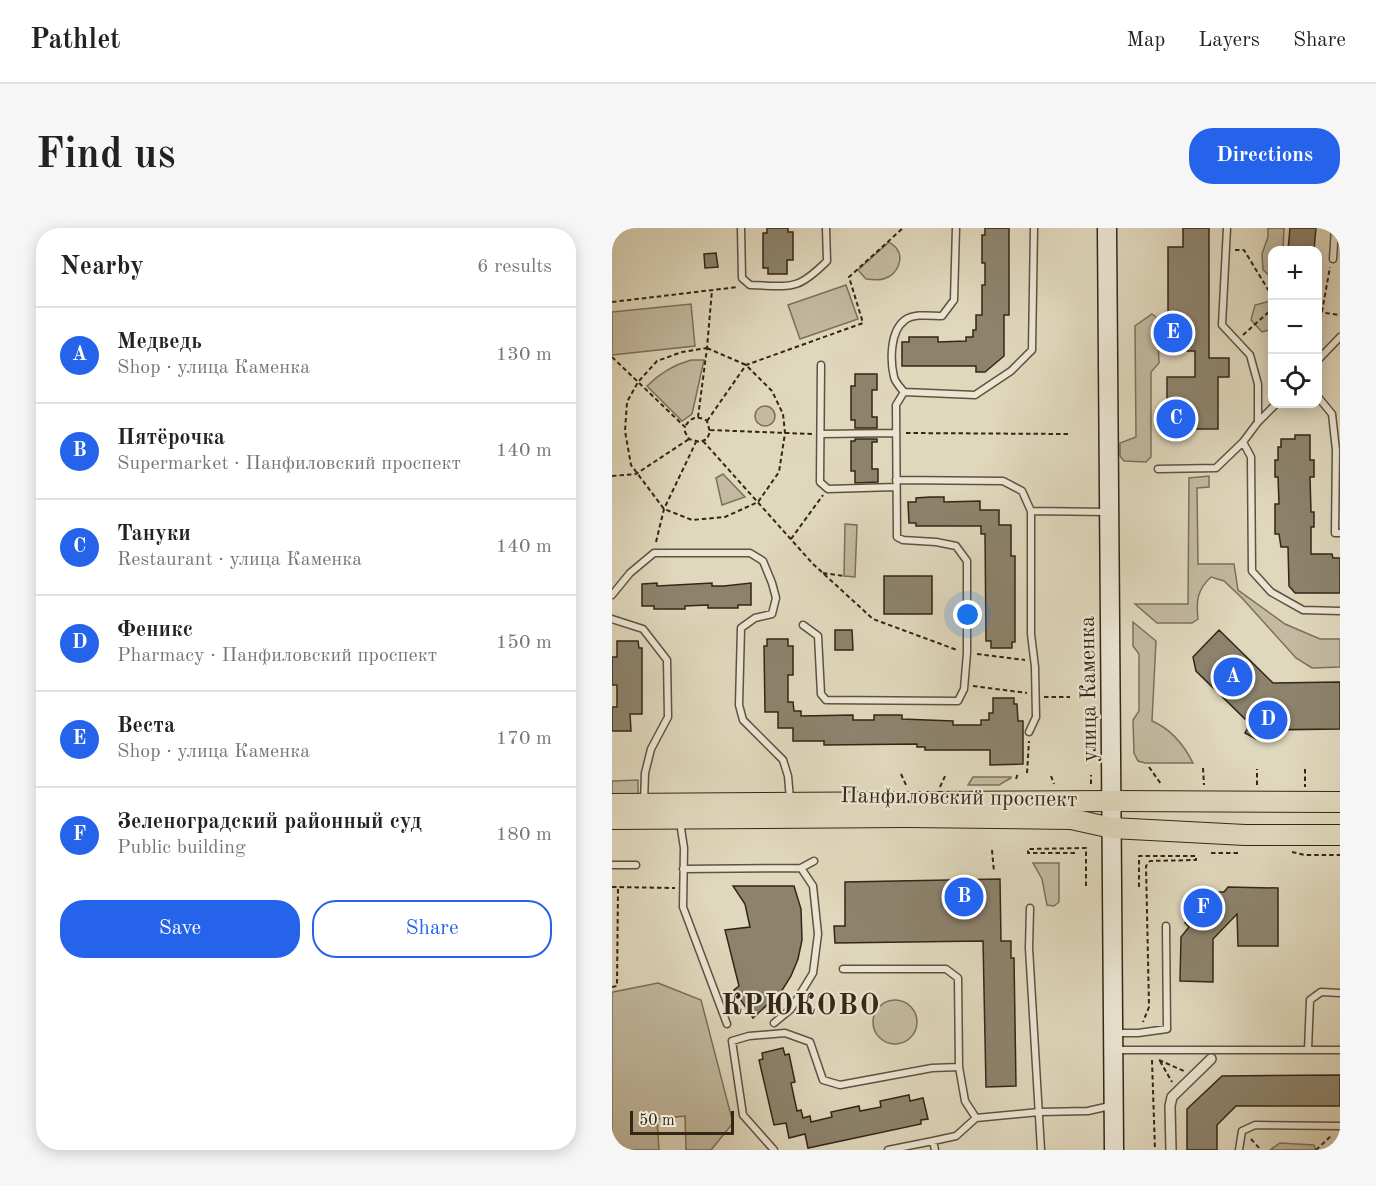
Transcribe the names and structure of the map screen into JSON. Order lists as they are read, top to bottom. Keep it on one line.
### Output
{"streets":{"main road":["улица Каменка","Панфиловский проспект"]},"crossings":[["улица Каменка","Панфиловский проспект"]],"districts":["КРЮКОВО"],"scale_bar":"50 m","page":{"header":"Pathlet","nav":["Map","Layers","Share"],"buttons":["Directions",["Save","Share"]],"title":"Find us","heading":["Nearby","6 results"],"map_buttons":["+","−"],"list":[{"mark":"A","name":"Медведь","note":"Shop · улица Каменка","value":"130 m"},{"mark":"B","name":"Пятёрочка","note":"Supermarket · Панфиловский проспект","value":"140 m"},{"mark":"C","name":"Тануки","note":"Restaurant · улица Каменка","value":"140 m"},{"mark":"D","name":"Феникс","note":"Pharmacy · Панфиловский проспект","value":"150 m"},{"mark":"E","name":"Веста","note":"Shop · улица Каменка","value":"170 m"},{"mark":"F","name":"Зеленоградский районный суд","note":"Public building","value":"180 m"}],"pins":["E","C","A","D","B","F"],"scale":"50 m"}}
